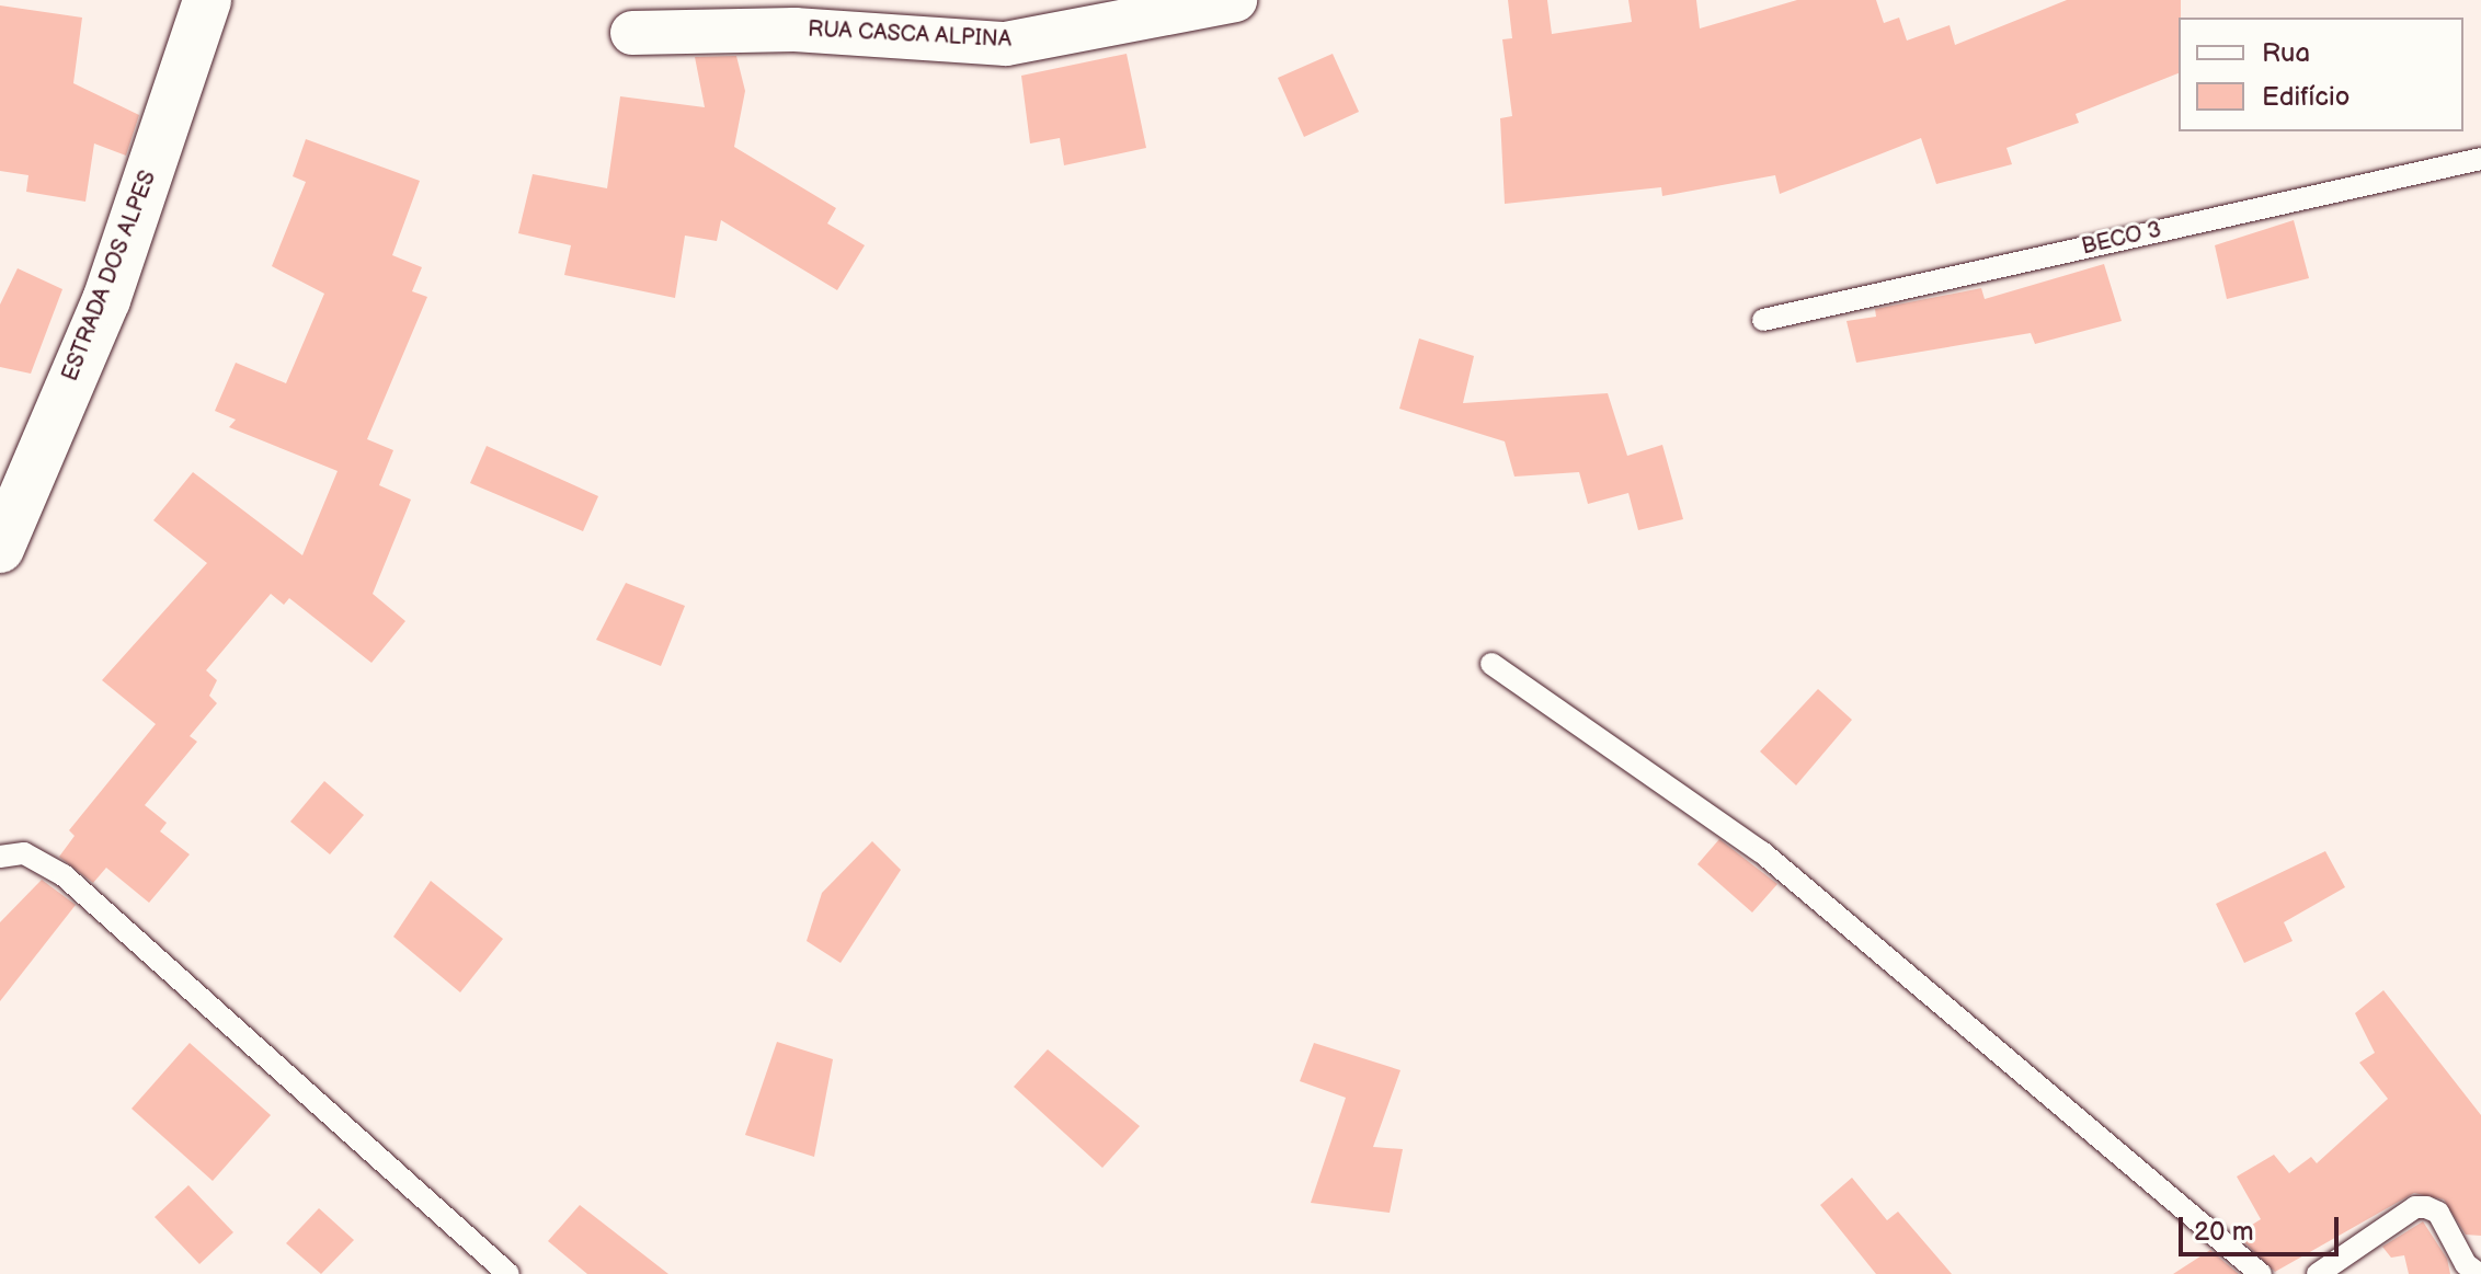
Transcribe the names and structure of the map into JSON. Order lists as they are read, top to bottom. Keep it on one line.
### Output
{"streets":{"street":["RUA CASCA ALPINA","ESTRADA DOS ALPES"],"lane":["BECO 3"]},"legend":["Rua","Edifício"],"scale_bar":"20 m"}
